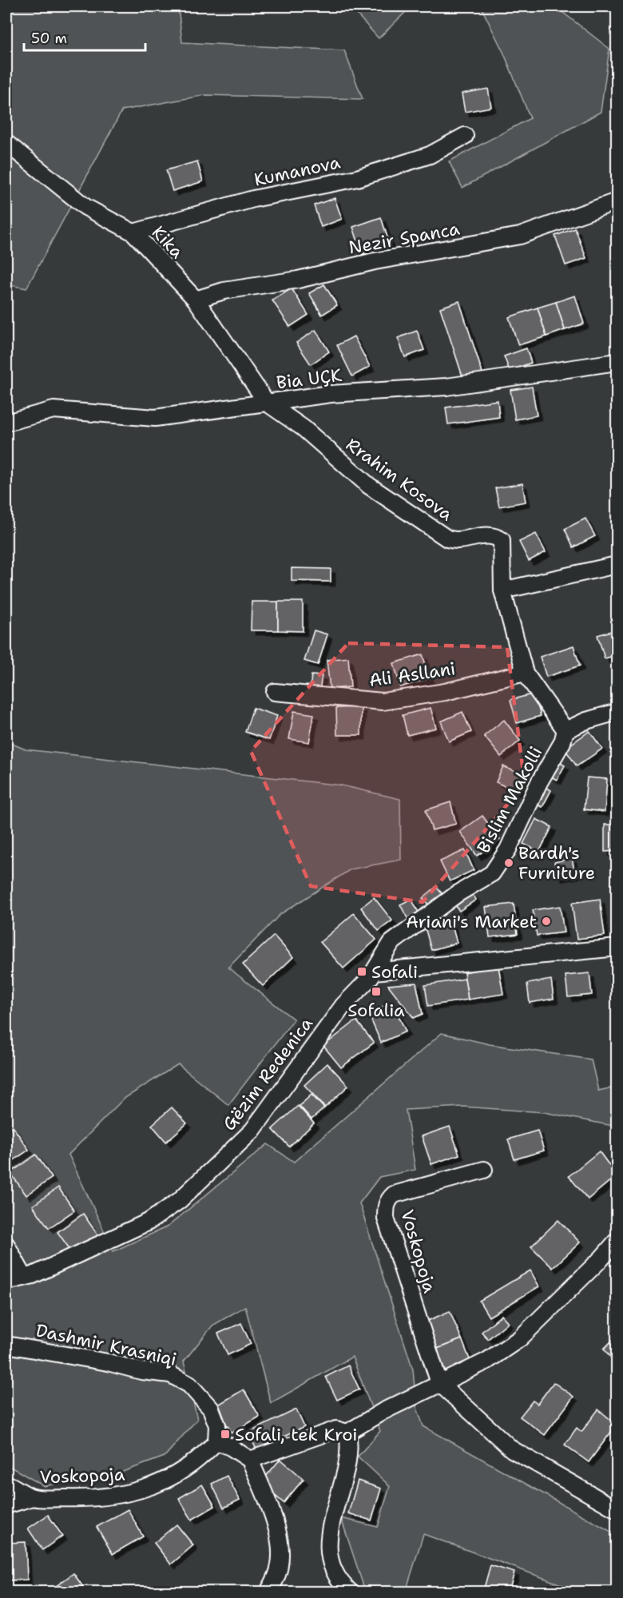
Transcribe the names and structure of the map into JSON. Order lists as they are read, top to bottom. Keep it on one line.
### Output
{"streets":{"street":["Kumanova","Nezir Spanca","Kika","Bia UÇK","Rrahim Kosova","Ali Asllani","Bislim Makolli","Gëzim Redenica","Voskopoja","Dashmir Krasniqi"]},"crossings":[["Kumanova","Kika"],["Nezir Spanca","Kika"],["Kika","Bia UÇK"],["Kika","Rrahim Kosova"],["Bia UÇK","Rrahim Kosova"],["Rrahim Kosova","Ali Asllani"],["Rrahim Kosova","Bislim Makolli"],["Bislim Makolli","Gëzim Redenica"],["Voskopoja","Dashmir Krasniqi"]],"places":{"other":["Bardh's Furniture","Ariani's Market"],"transit":["Sofali","Sofalia","Sofali, tek Kroi"]},"scale_bar":"50 m"}
